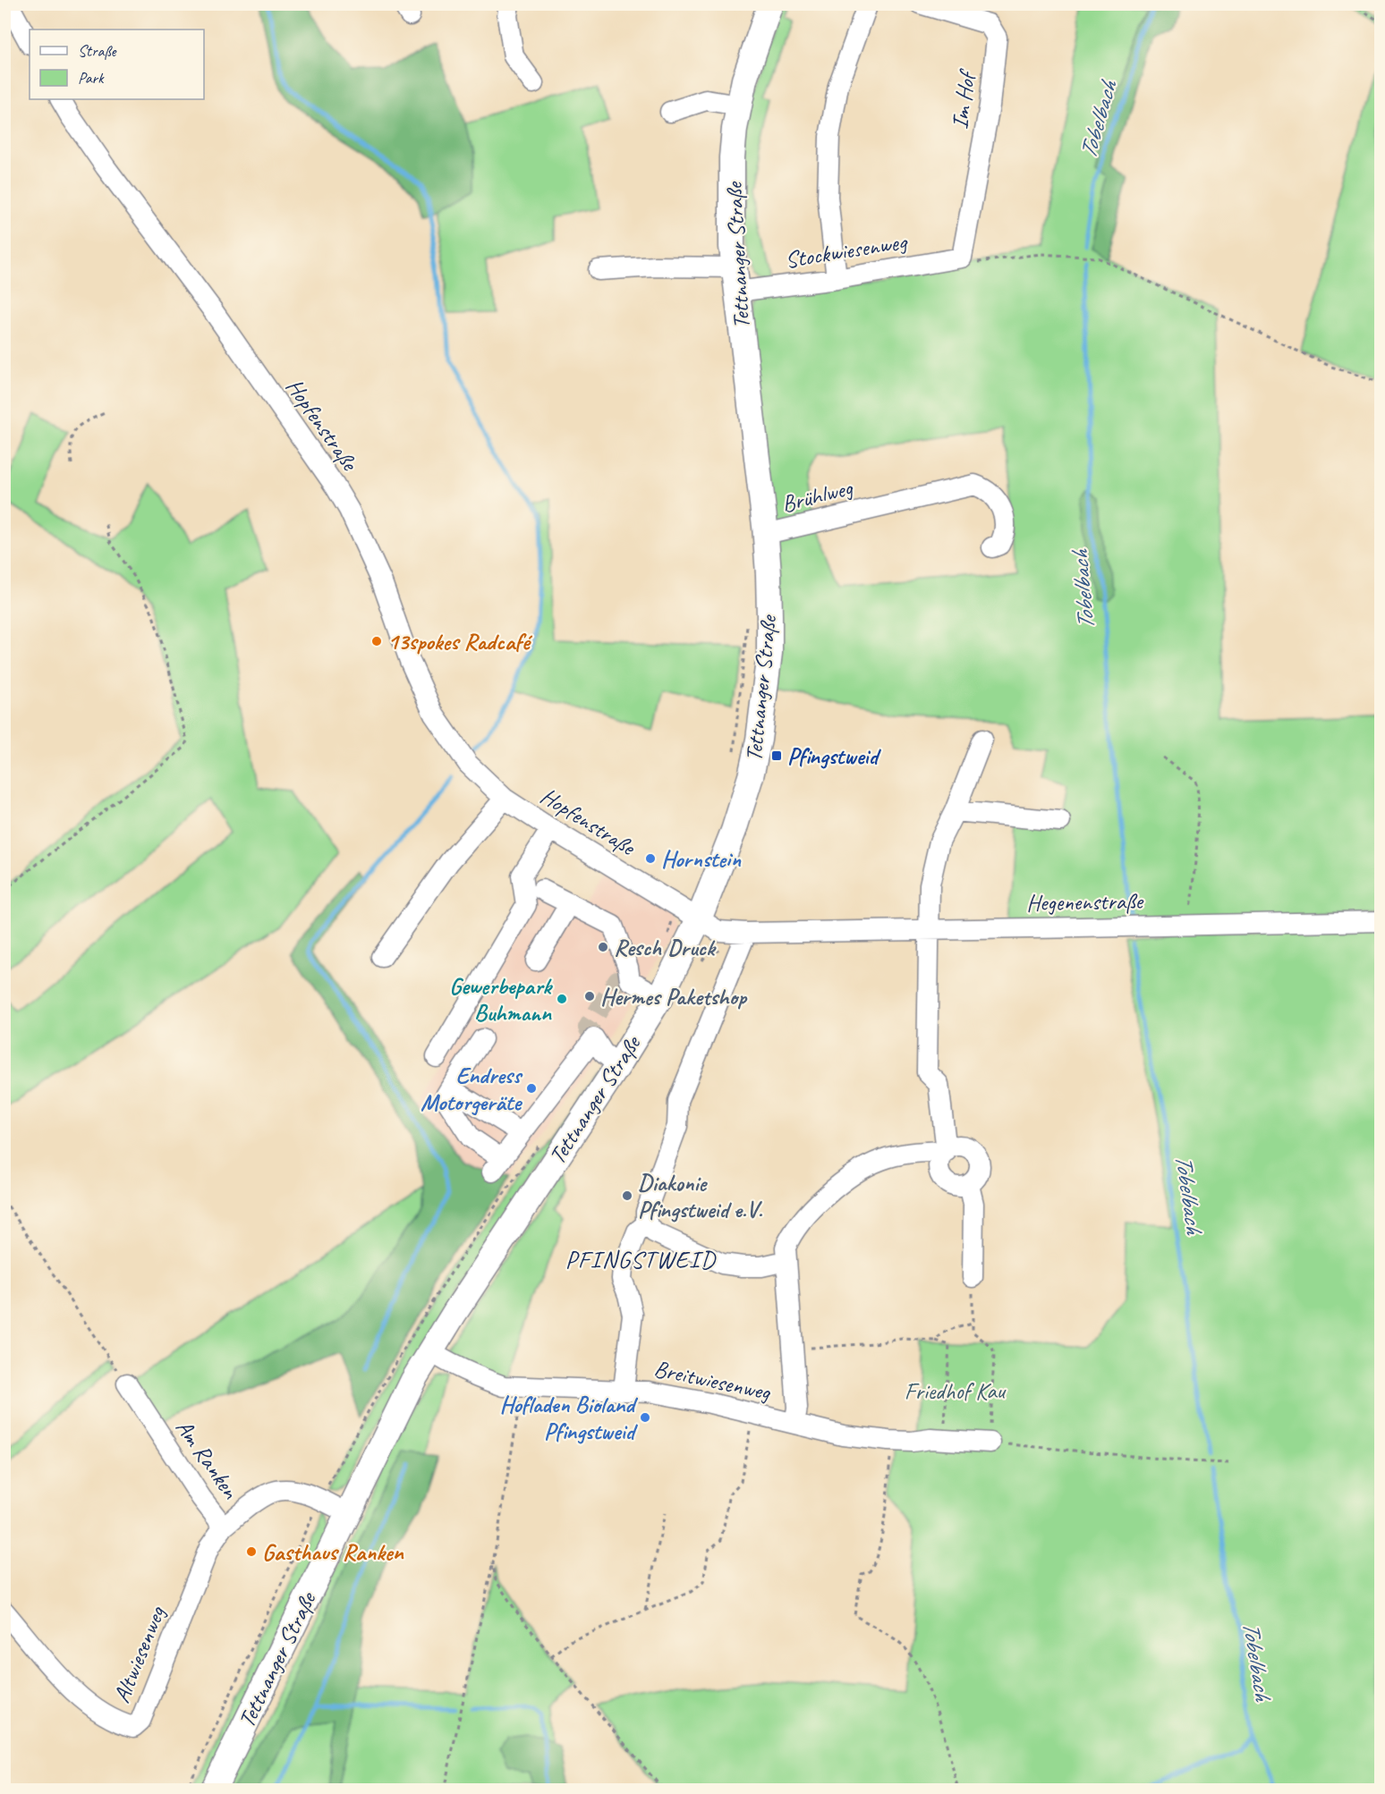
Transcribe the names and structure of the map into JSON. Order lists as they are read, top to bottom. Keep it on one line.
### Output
{"streets":{"main road":["Tettnanger Straße"],"street":["Im Hof","Stockwiesenweg","Hopfenstraße","Brühlweg","Hegenenstraße","Breitwiesenweg","Am Ranken","Altwiesenweg"]},"crossings":[["Im Hof","Stockwiesenweg"],["Stockwiesenweg","Tettnanger Straße"],["Tettnanger Straße","Hopfenstraße"],["Tettnanger Straße","Brühlweg"],["Tettnanger Straße","Hegenenstraße"],["Tettnanger Straße","Breitwiesenweg"],["Tettnanger Straße","Am Ranken"],["Hopfenstraße","Hegenenstraße"],["Am Ranken","Altwiesenweg"]],"districts":["PFINGSTWEID"],"water":["Tobelbach"],"parks":["Friedhof Kau"],"places":{"other":["13spokes Radcafé","Hornstein","Resch Druck","Hermes Paketshop","Gewerbepark Buhmann","Endress Motorgeräte","Diakonie Pfingstweid e.V.","Hofladen Bioland Pfingstweid","Gasthaus Ranken"],"transit":["Pfingstweid"]},"legend":["Straße","Park"]}
